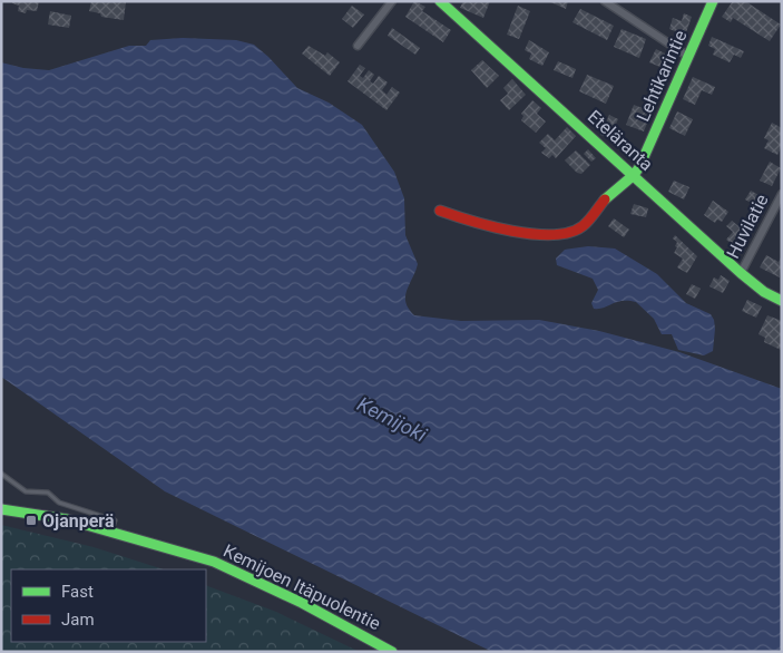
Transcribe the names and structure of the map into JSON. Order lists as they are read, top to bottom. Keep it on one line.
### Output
{"streets":{"street":["Lehtikarintie","Eteläranta","Huvilatie","Kemijoen Itäpuolentie"]},"crossings":[["Lehtikarintie","Eteläranta"],["Eteläranta","Huvilatie"]],"water":["Kemijoki"],"places":{"transit":["Ojanperä"]},"legend":["Fast","Jam"]}
